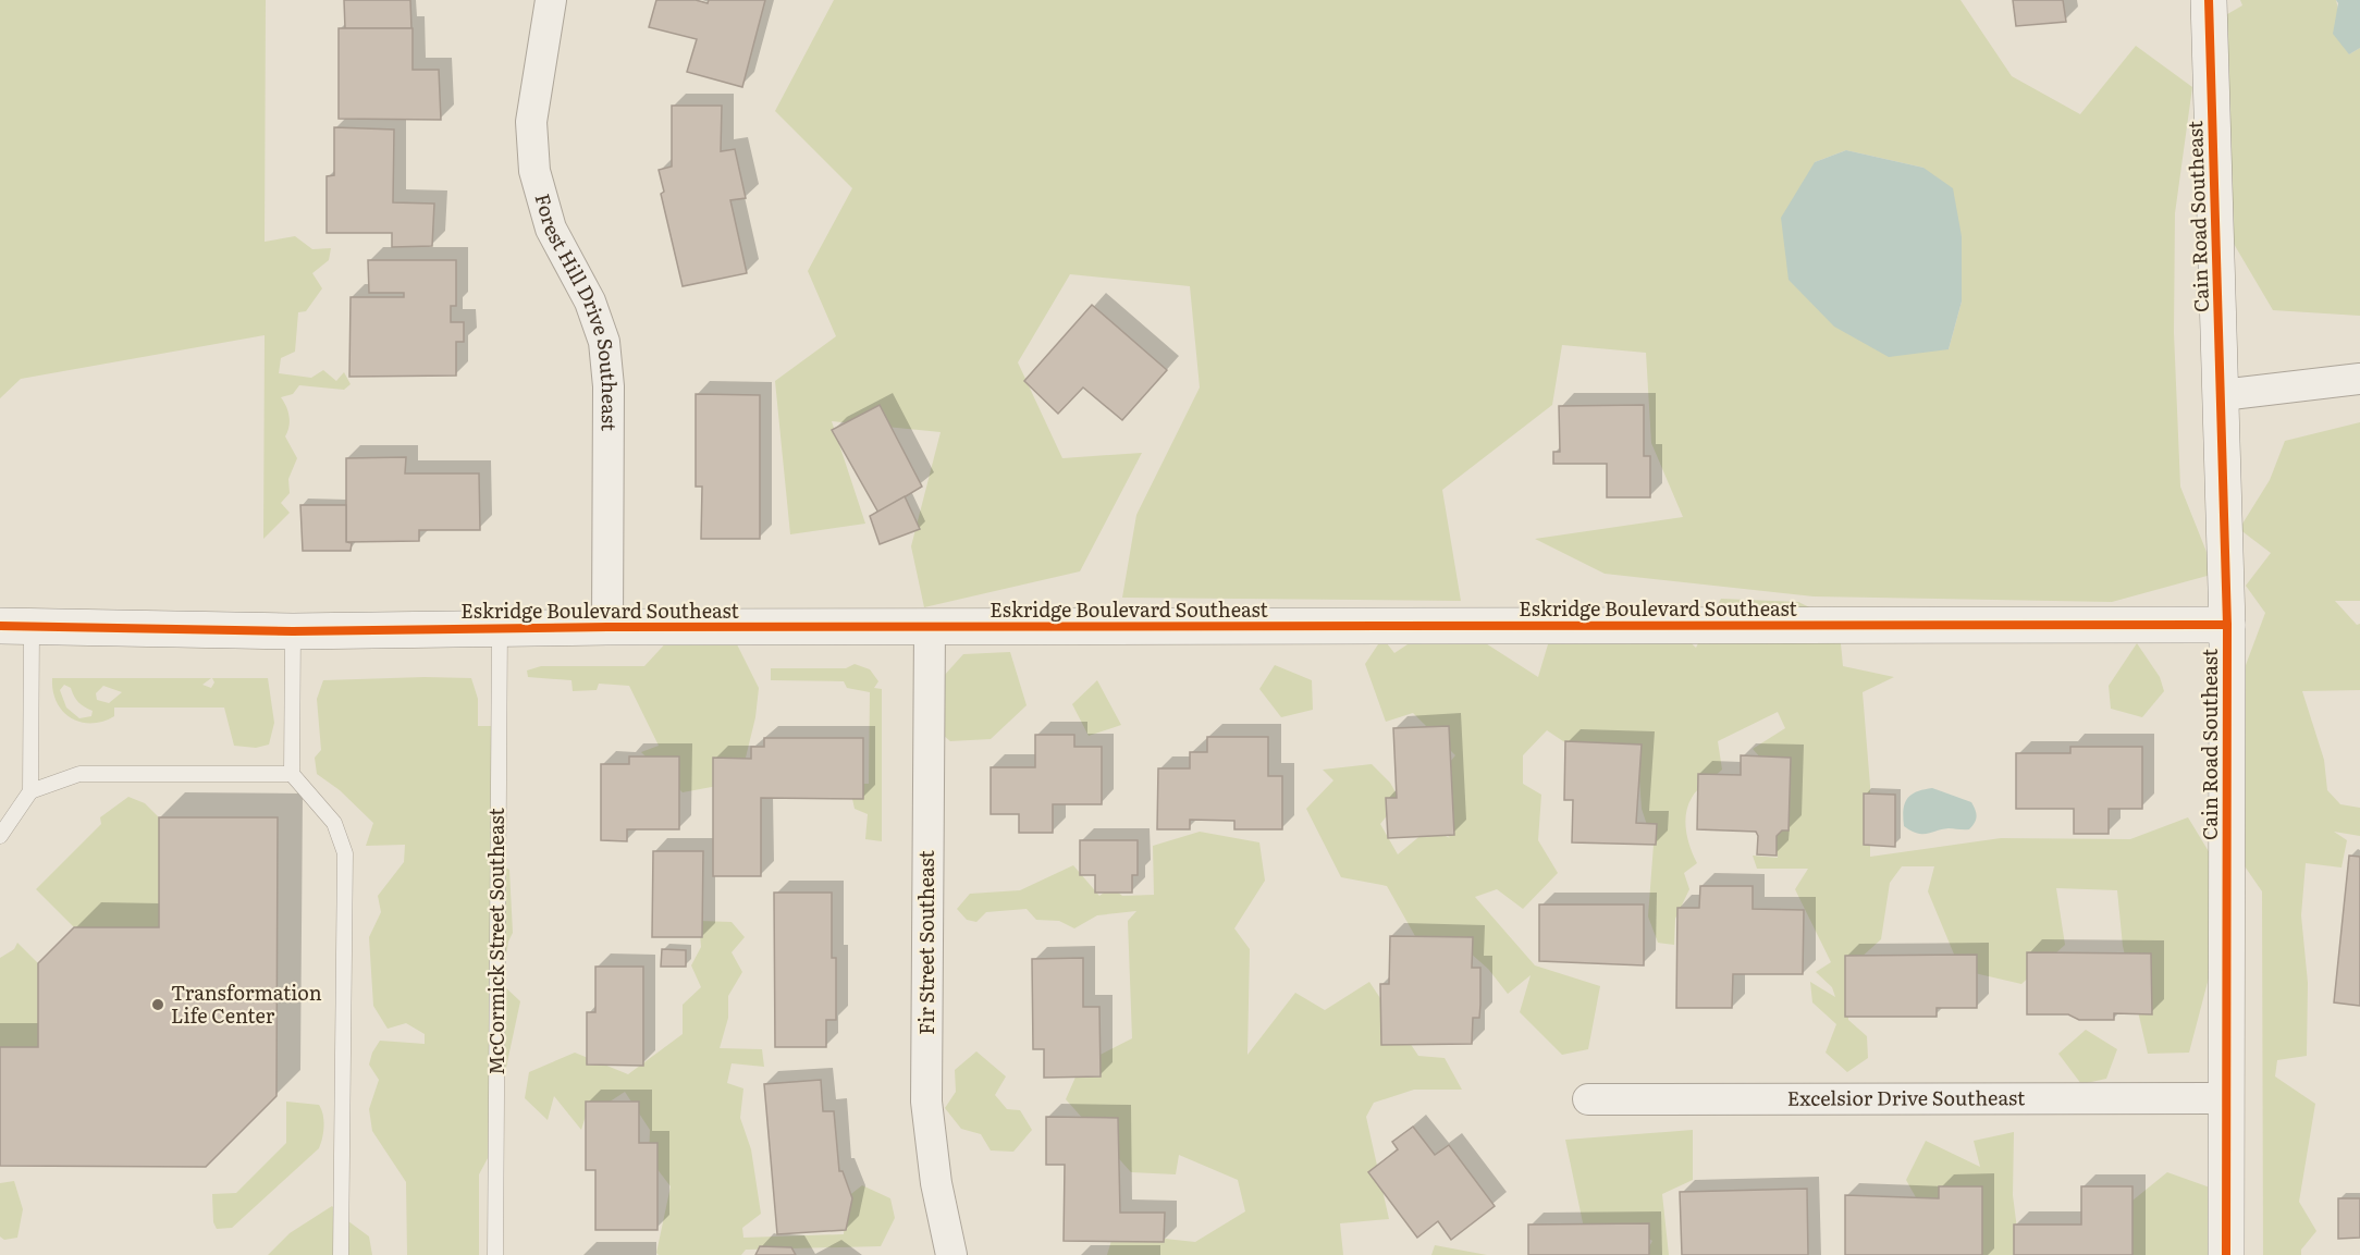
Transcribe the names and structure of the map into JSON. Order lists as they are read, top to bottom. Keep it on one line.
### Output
{"streets":{"street":["Cain Road Southeast","Forest Hill Drive Southeast","Eskridge Boulevard Southeast","Fir Street Southeast","Excelsior Drive Southeast"],"lane":["McCormick Street Southeast"]},"crossings":[["Cain Road Southeast","Eskridge Boulevard Southeast"],["Cain Road Southeast","Excelsior Drive Southeast"],["Forest Hill Drive Southeast","Eskridge Boulevard Southeast"],["Eskridge Boulevard Southeast","McCormick Street Southeast"],["Eskridge Boulevard Southeast","Fir Street Southeast"]],"places":["Transformation Life Center"]}
